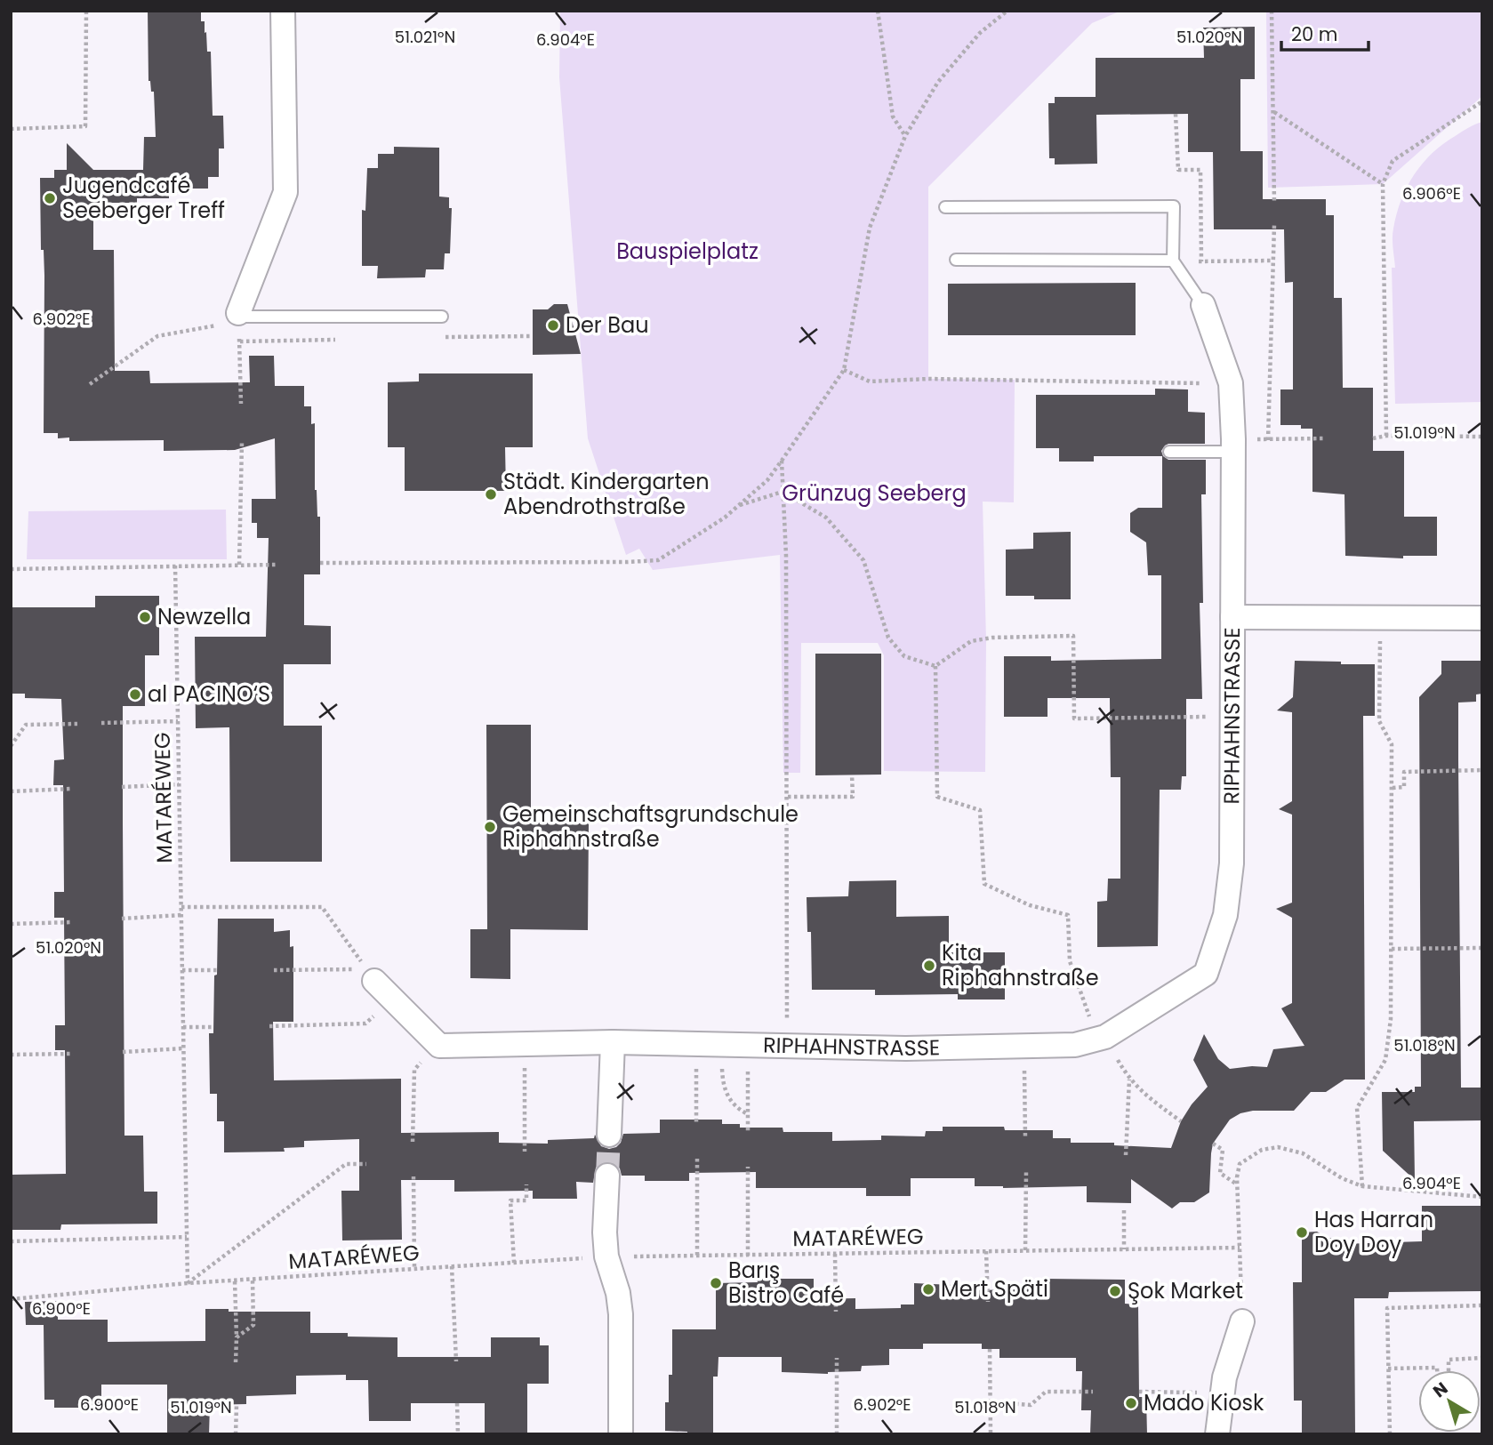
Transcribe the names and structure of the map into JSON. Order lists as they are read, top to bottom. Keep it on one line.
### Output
{"streets":{"street":["RIPHAHNSTRASSE"],"path":["MATARÉWEG"]},"parks":["Bauspielplatz","Grünzug Seeberg"],"places":["Jugendcafé Seeberger Treff","Der Bau","Städt. Kindergarten Abendrothstraße","Newzella","al PACINO‘S","Gemeinschaftsgrundschule Riphahnstraße","Kita Riphahnstraße","Has Harran Doy Doy","Barış Bistro Café","Mert Späti","Şok Market","Mado Kiosk"],"scale_bar":"20 m","north":"top left","coordinates":["51.021°N","51.020°N","6.904°E","6.906°E","6.902°E","51.019°N","51.018°N","6.900°E"]}
